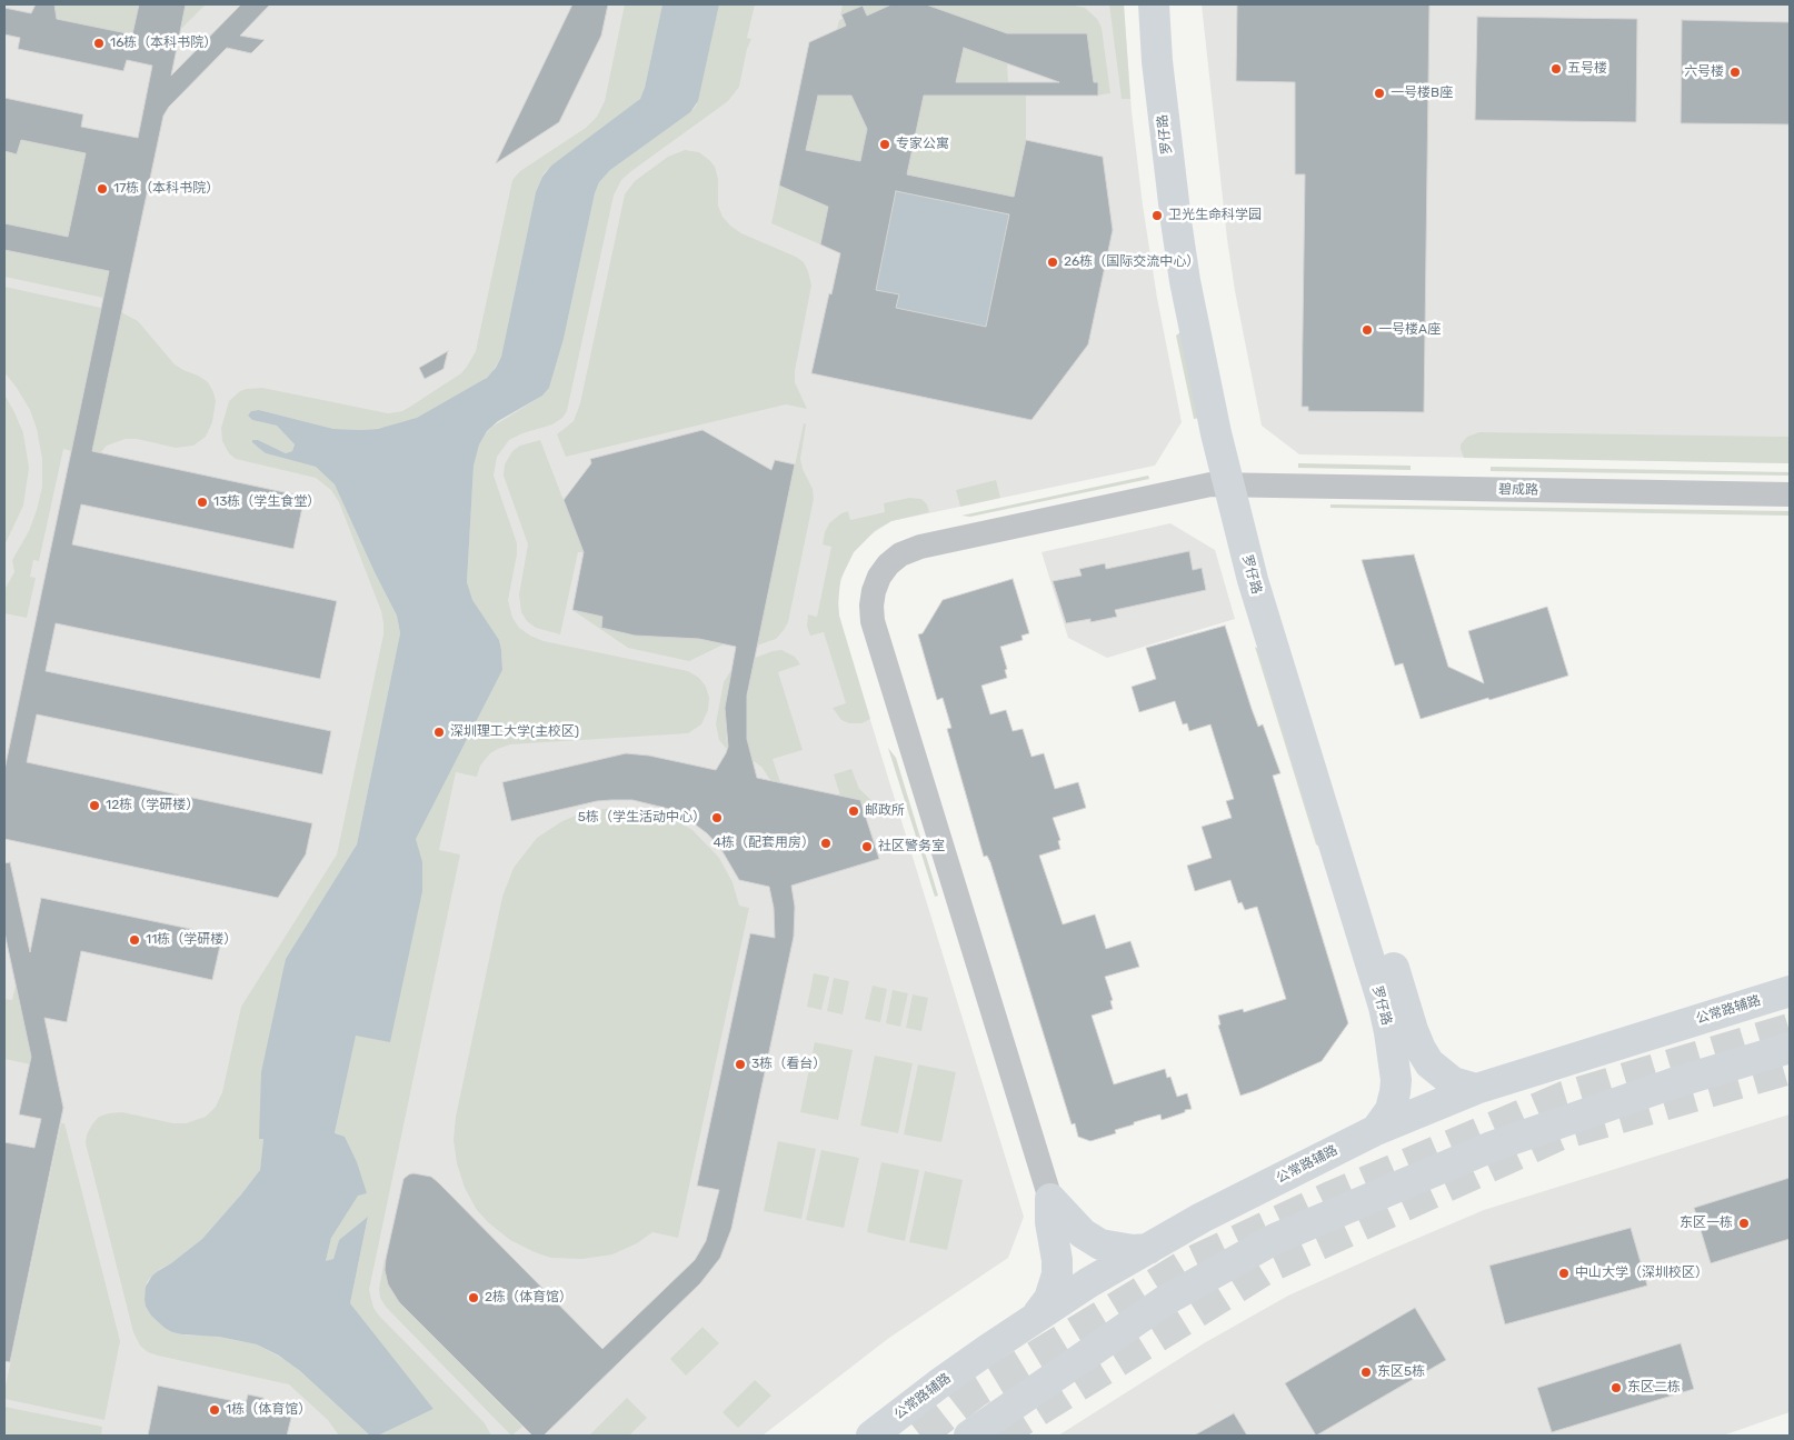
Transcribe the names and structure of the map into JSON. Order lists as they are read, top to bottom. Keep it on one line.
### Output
{"streets":{"main road":["罗仔路","公常路辅路"],"street":["碧成路"]},"crossings":[["罗仔路","碧成路"],["罗仔路","公常路辅路"]],"places":["16栋（本科书院）","五号楼","六号楼","一号楼B座","专家公寓","17栋（本科书院）","卫光生命科学园","26栋（国际交流中心）","一号楼A座","13栋（学生食堂）","深圳理工大学(主校区)","12栋（学研楼）","邮政所","5栋（学生活动中心）","4栋（配套用房）","社区警务室","11栋（学研楼）","3栋（看台）","东区一栋","中山大学（深圳校区）","2栋（体育馆）","东区5栋","东区二栋","1栋（体育馆）"]}
